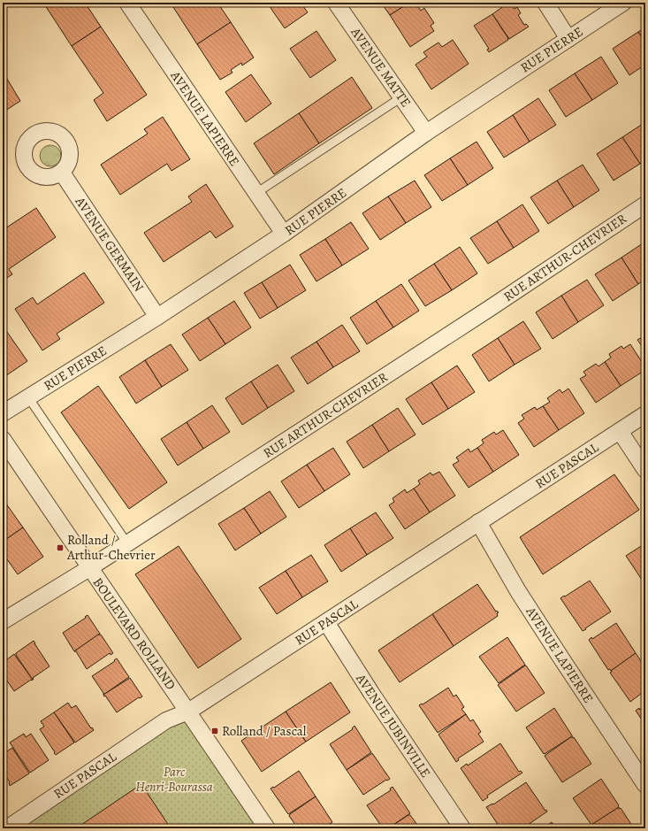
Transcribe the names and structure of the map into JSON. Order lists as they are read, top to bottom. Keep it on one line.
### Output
{"streets":{"street":["RUE PIERRE","AVENUE MATTE","AVENUE LAPIERRE","AVENUE GERMAIN","RUE ARTHUR-CHEVRIER","RUE PASCAL","BOULEVARD ROLLAND","AVENUE JUBINVILLE"]},"crossings":[["RUE PIERRE","AVENUE MATTE"],["RUE PIERRE","AVENUE LAPIERRE"],["RUE PIERRE","AVENUE GERMAIN"],["AVENUE LAPIERRE","RUE PASCAL"],["RUE ARTHUR-CHEVRIER","BOULEVARD ROLLAND"],["RUE PASCAL","BOULEVARD ROLLAND"],["RUE PASCAL","AVENUE JUBINVILLE"]],"parks":["Parc Henri-Bourassa"],"places":{"transit":["Rolland / Arthur-Chevrier","Rolland / Pascal"]}}
